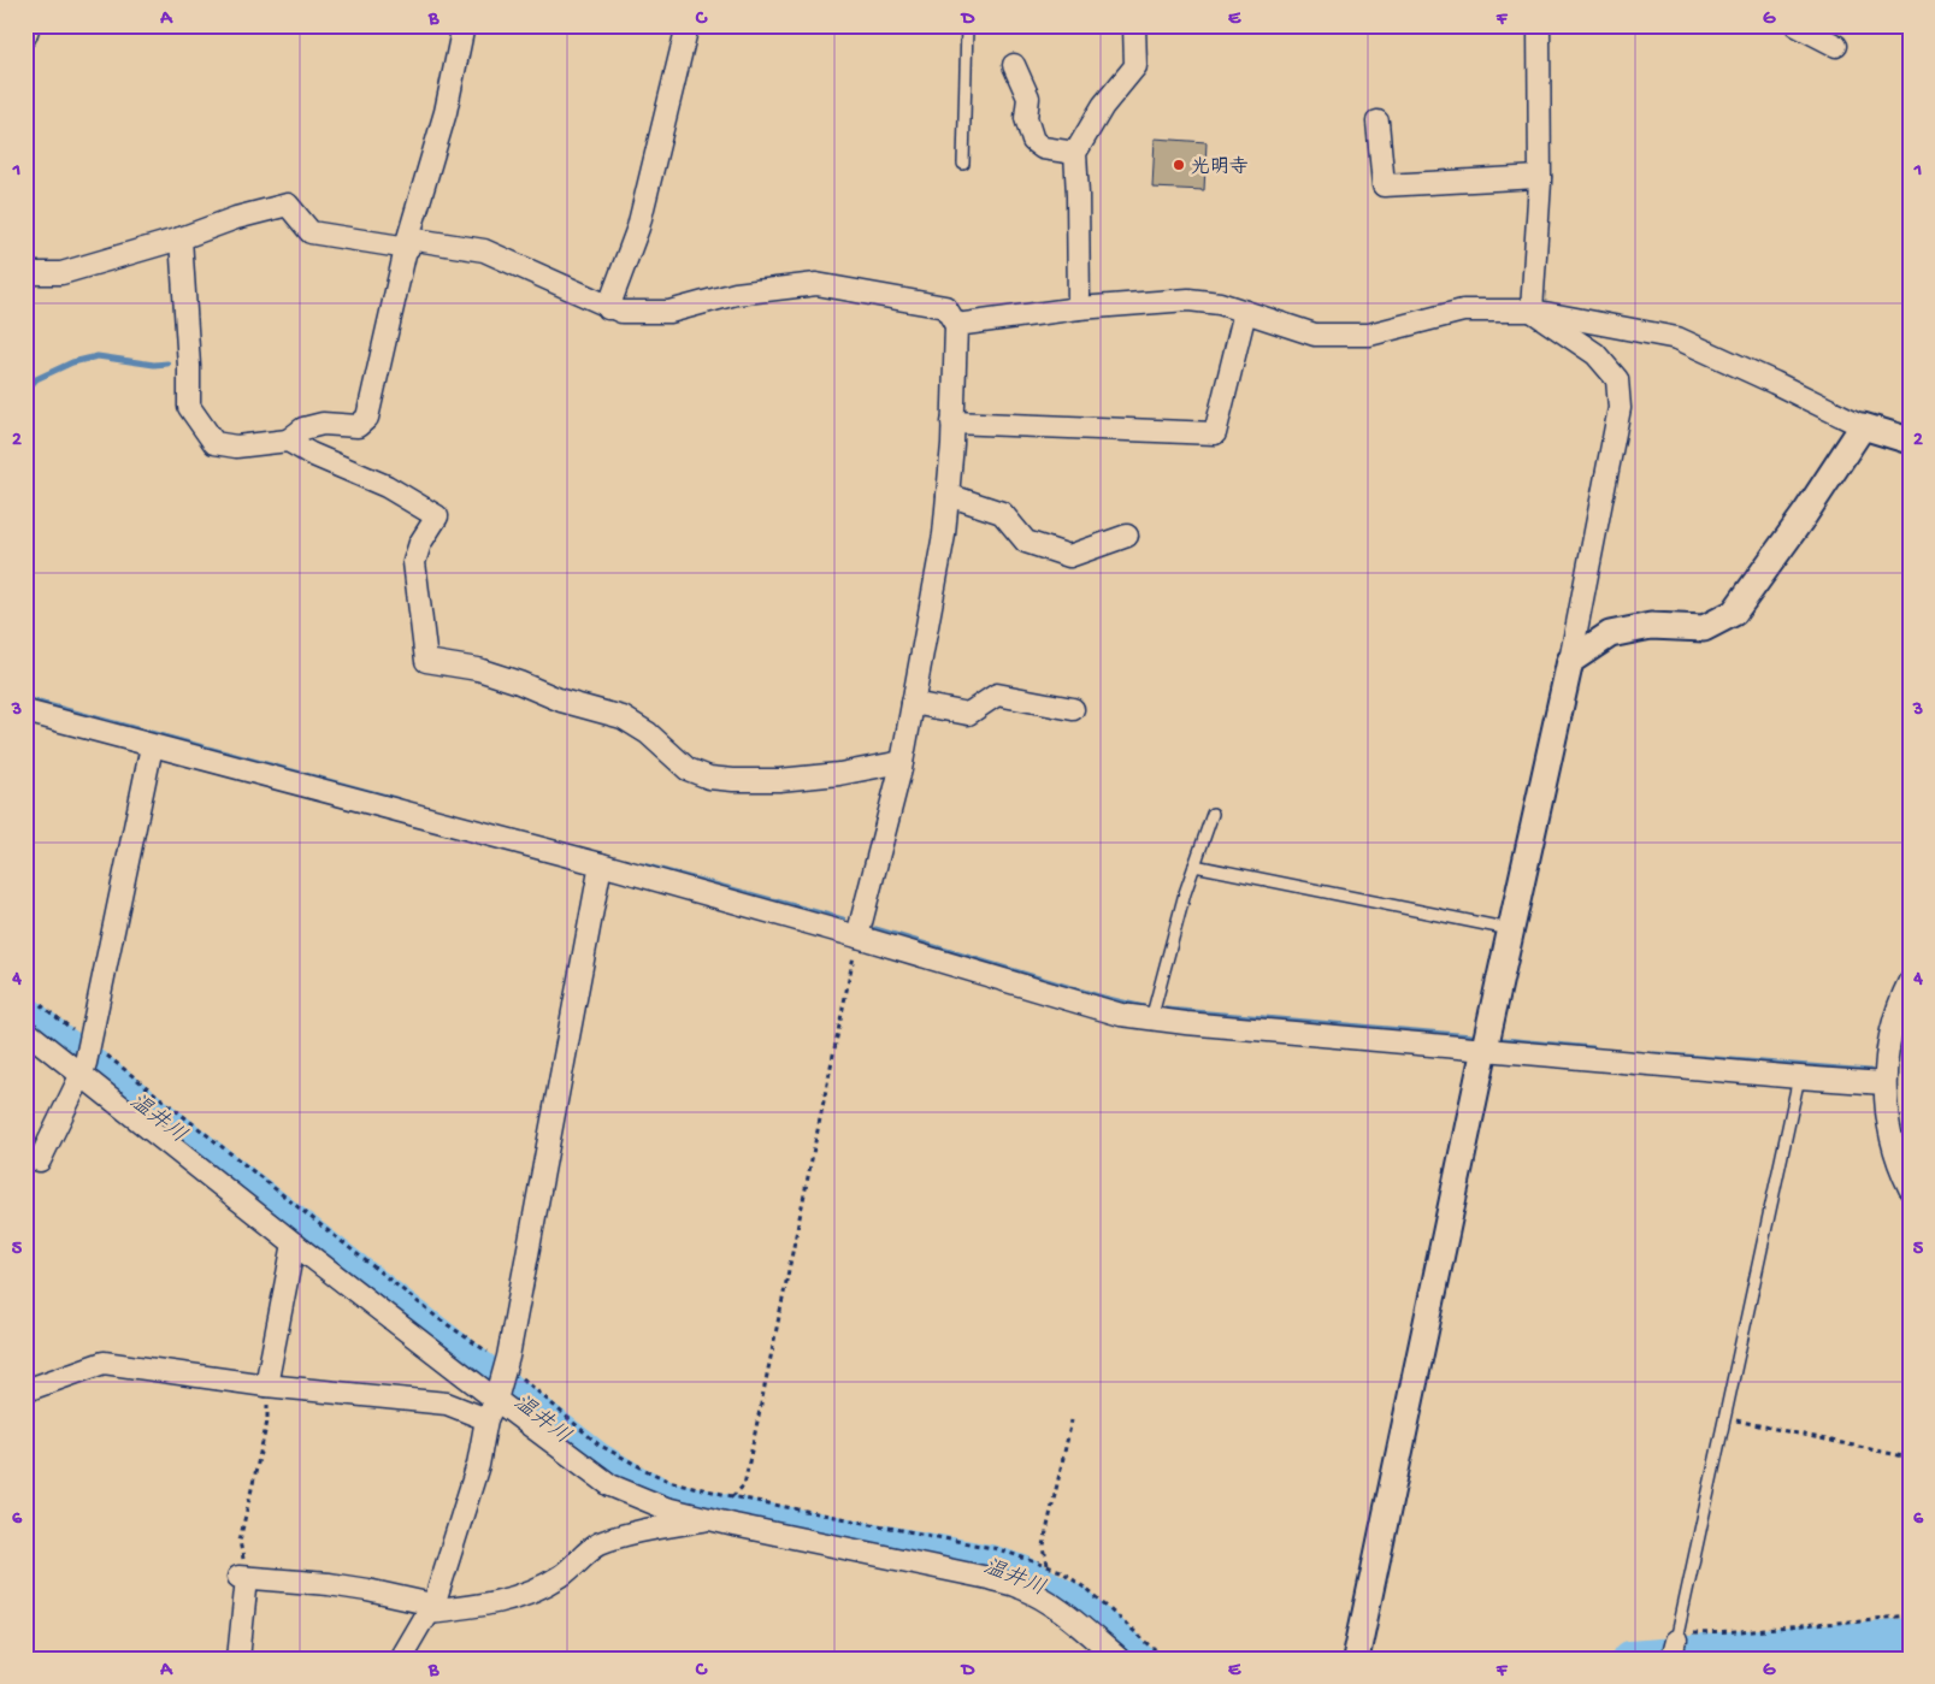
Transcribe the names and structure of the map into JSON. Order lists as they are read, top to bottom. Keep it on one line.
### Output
{"water":["温井川"],"places":["光明寺"],"grid":{"columns":["A","B","C","D","E","F","G"],"rows":["1","2","3","4","5","6"]}}
